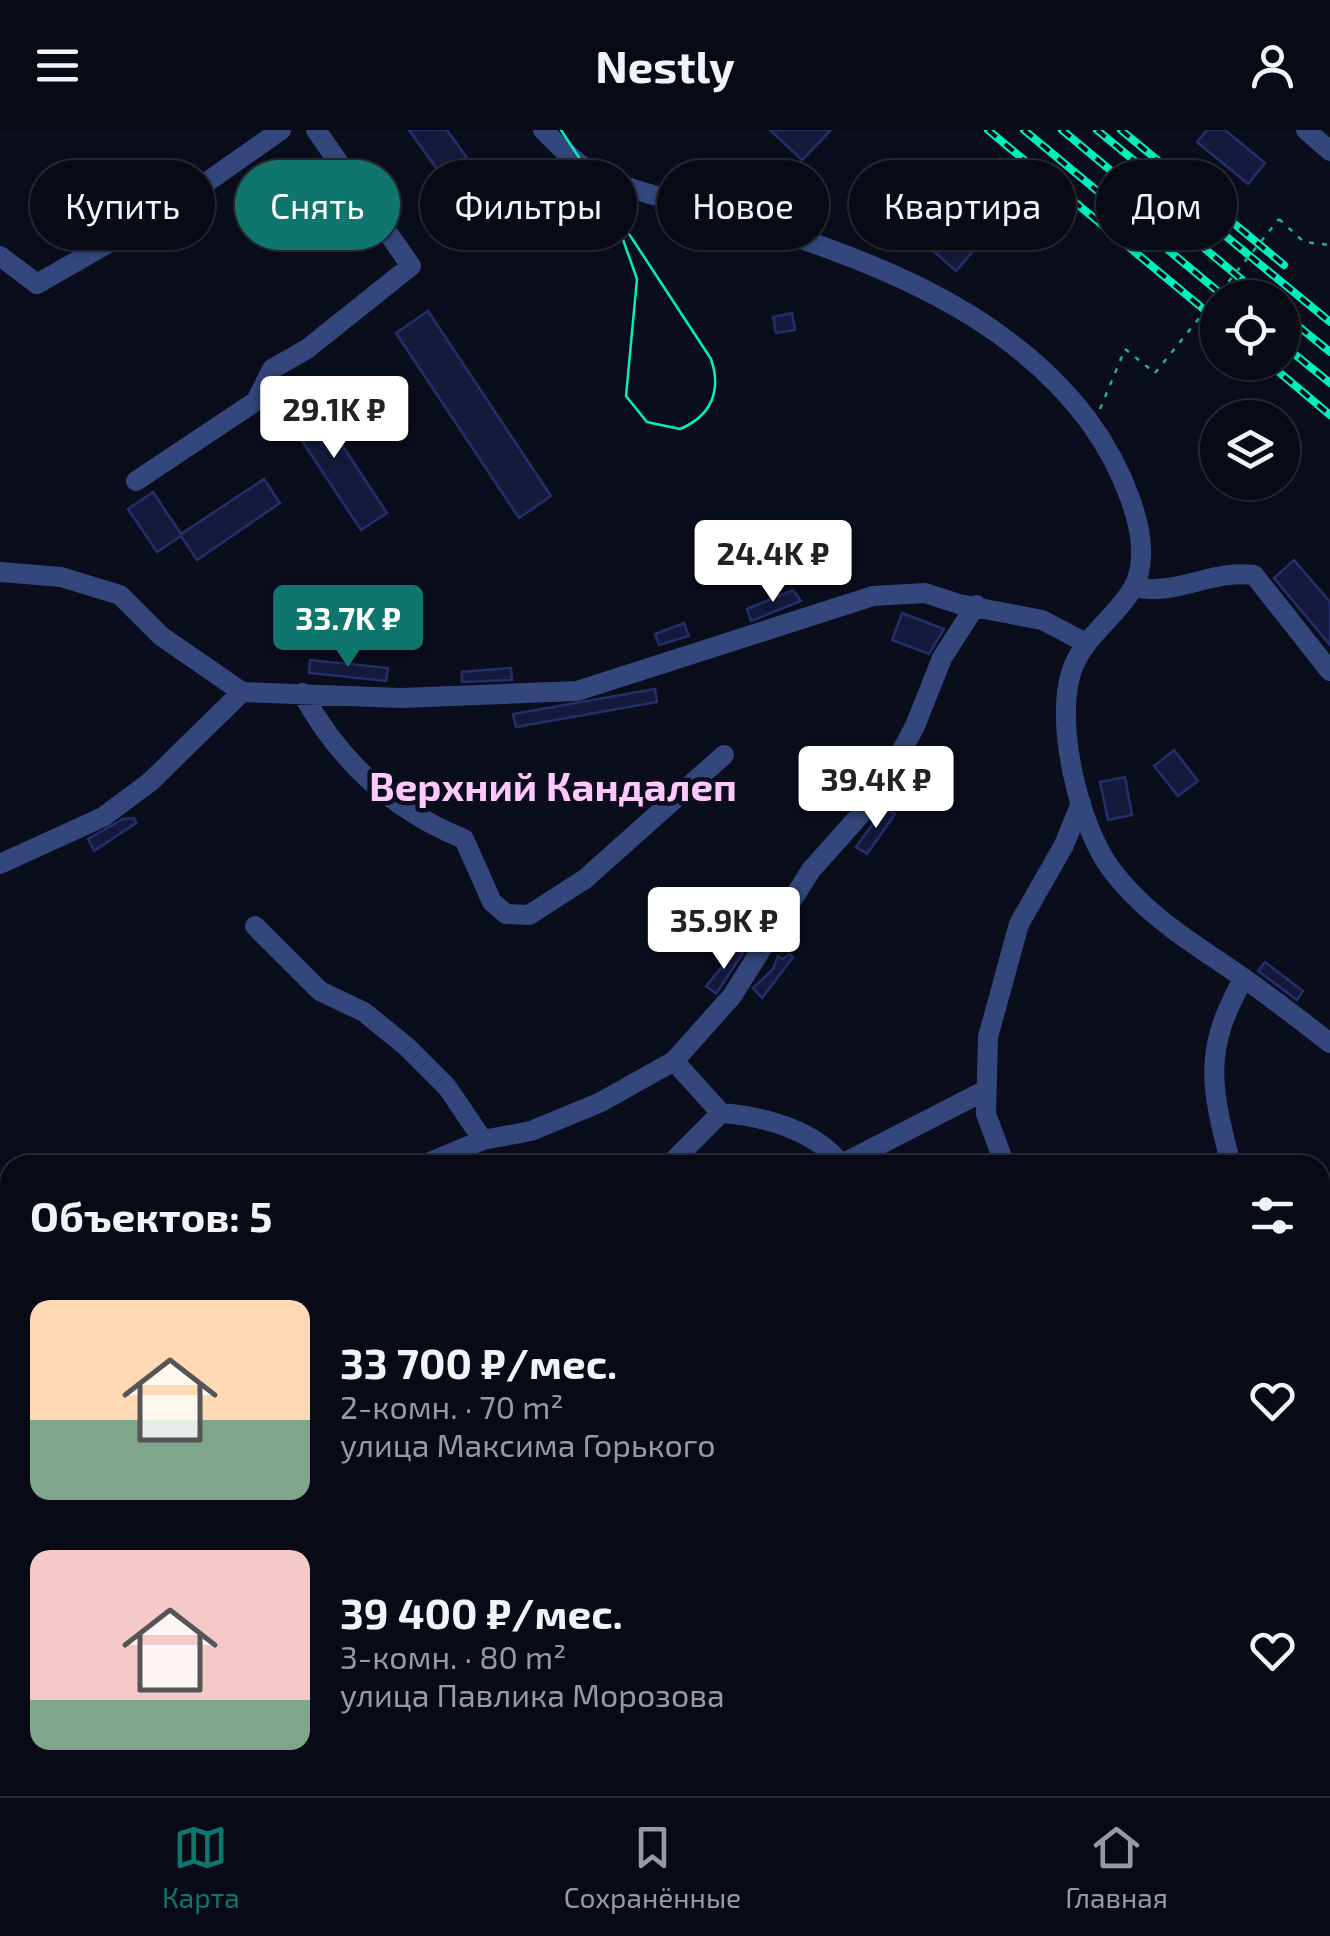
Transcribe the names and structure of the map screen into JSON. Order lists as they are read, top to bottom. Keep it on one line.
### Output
{"districts":["Верхний Кандалеп"],"page":{"header":"Nestly","chip":["Купить","Снять","Фильтры","Новое","Квартира","Дом"],"price":["29.1K ₽","24.4K ₽","33.7K ₽","39.4K ₽","35.9K ₽"],"heading":"Объектов: 5","list":[{"name":"33 700 ₽/мес.","note":"2-комн. · 70 m² · улица Максима Горького"},{"name":"39 400 ₽/мес.","note":"3-комн. · 80 m² · улица Павлика Морозова"}],"tabs":["Карта","Сохранённые","Главная"]}}
